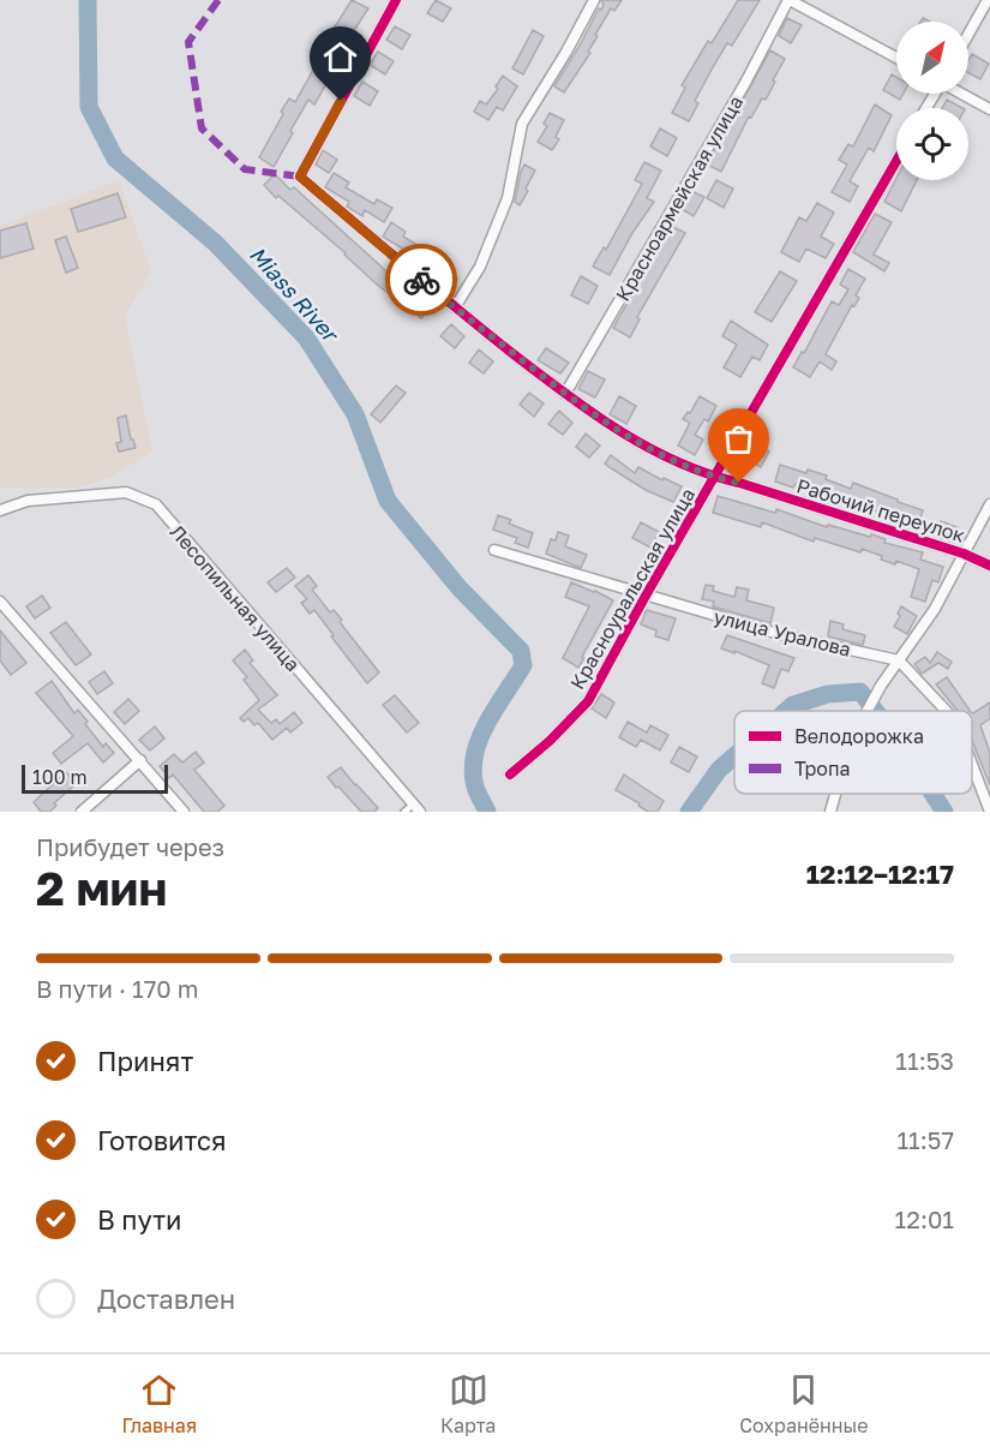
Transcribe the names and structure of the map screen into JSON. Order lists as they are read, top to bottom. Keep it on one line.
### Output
{"streets":{"street":["Красноармейская улица","Рабочий переулок","Красноуральская улица","Лесопильная улица","улица Уралова"]},"crossings":[["Красноармейская улица","Рабочий переулок"],["Рабочий переулок","Красноуральская улица"],["Красноуральская улица","улица Уралова"]],"water":["Miass River"],"legend":["Велодорожка","Тропа"],"scale_bar":"100 m","north":"top right","page":{"scale":"100 m","heading":["2 мин","Прибудет через","12:12–12:17"],"bar":"В пути · 170 m","list":[["Принят","11:53"],["Готовится","11:57"],["В пути","12:01"],"Доставлен"],"tabs":["Главная","Карта","Сохранённые"]}}
